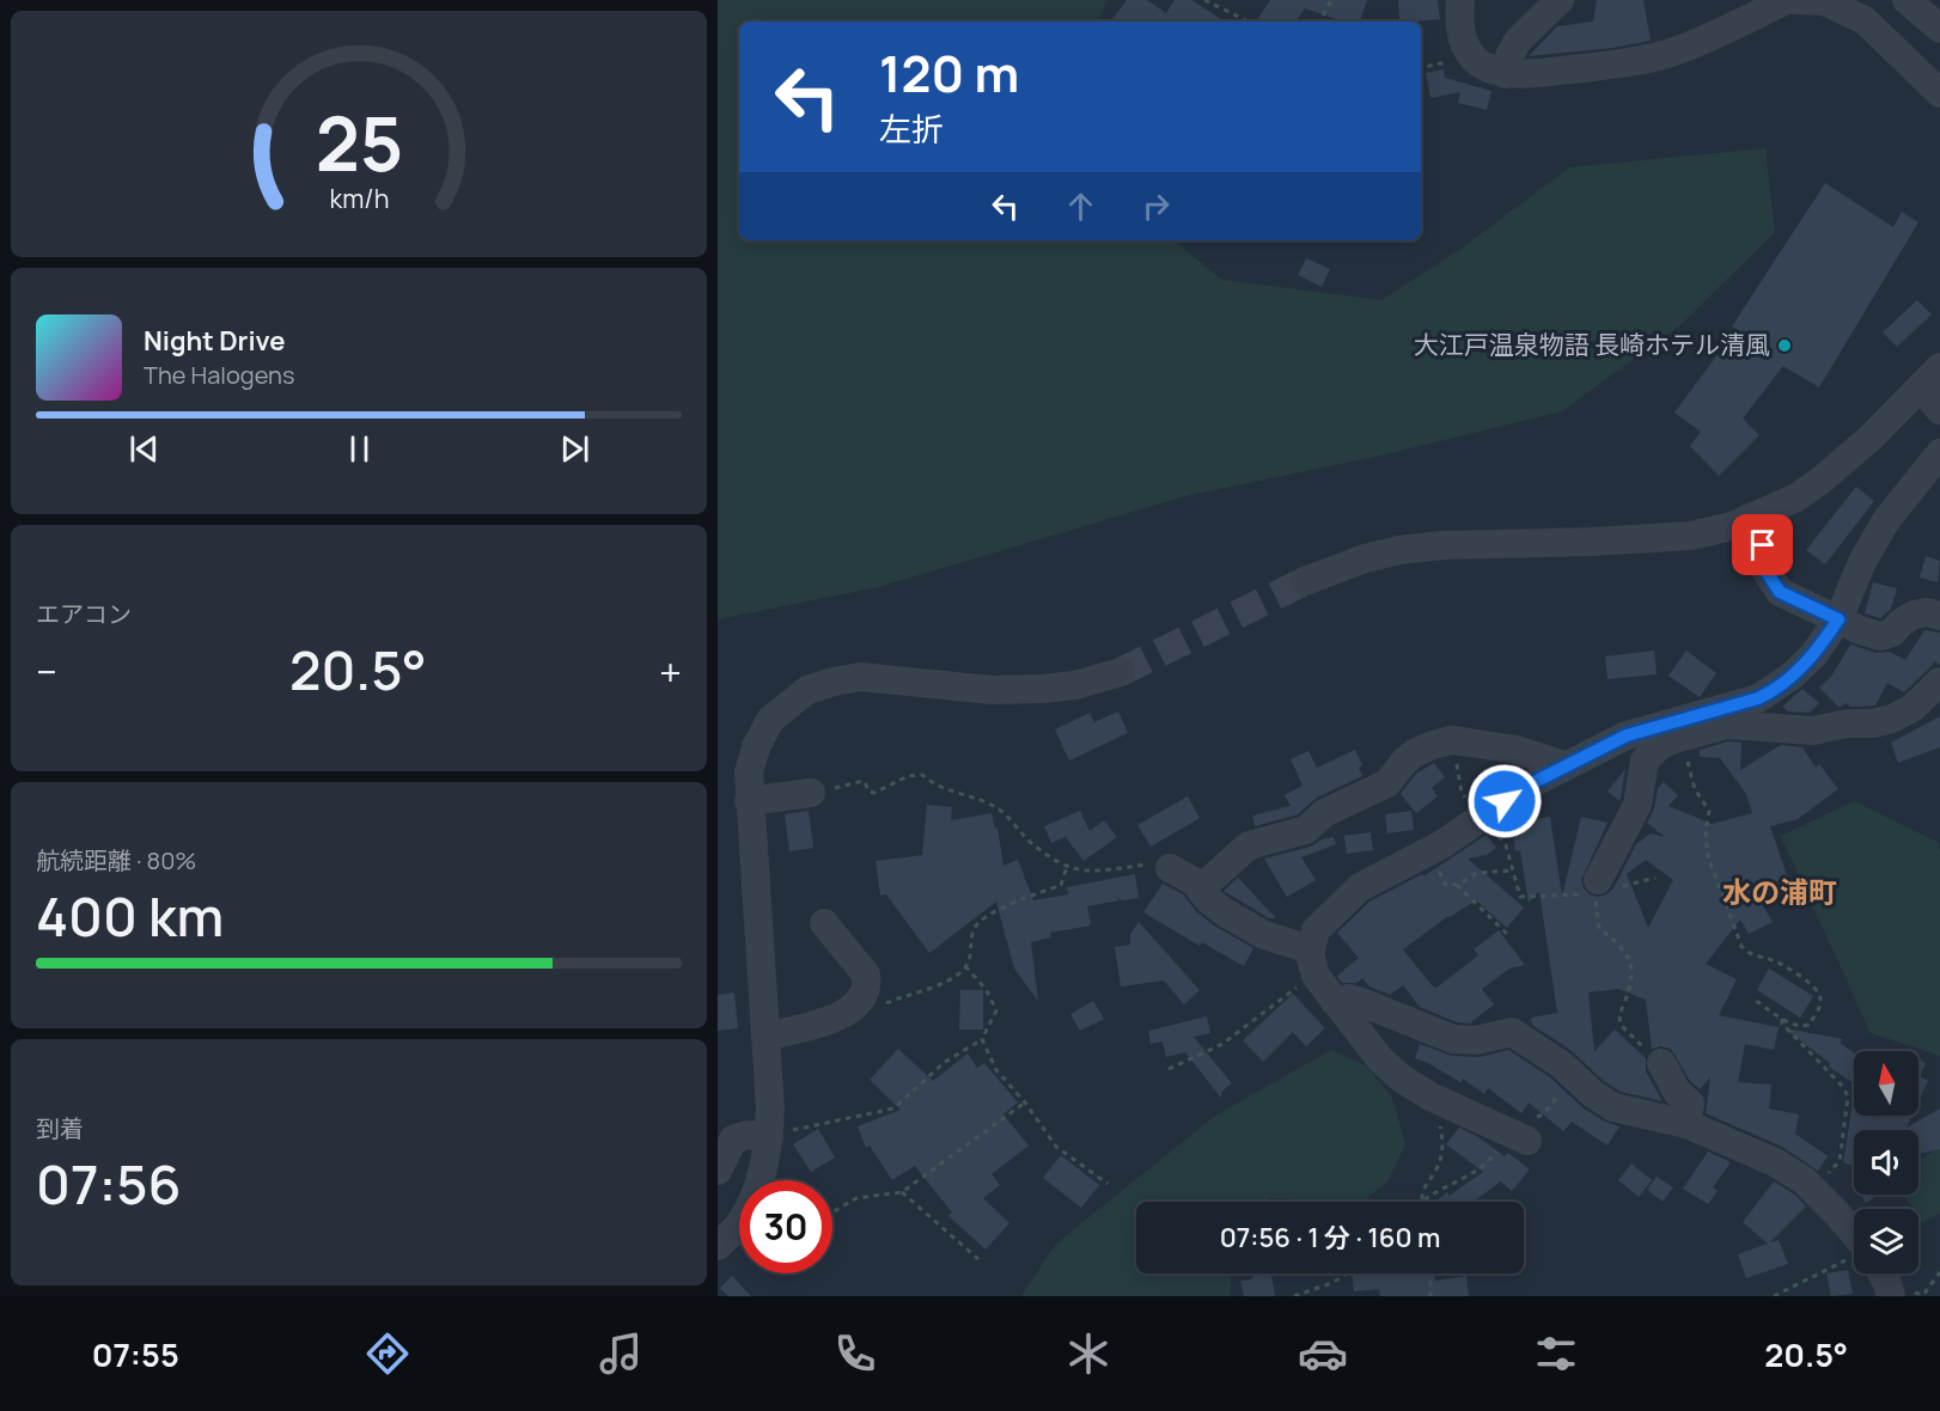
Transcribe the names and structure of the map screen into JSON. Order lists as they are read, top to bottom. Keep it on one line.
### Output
{"districts":["水の浦町"],"places":["大江戸温泉物語 長崎ホテル清風"],"north":"top","page":{"turn":["120 m","左折"],"song":["Night Drive","The Halogens"],"tile":["エアコン",["航続距離 · 80%","400 km"],["到着","07:56"]],"heat":["−","20.5°","+"],"limit":"30","trip":"07:56 · 1 分 · 160 m","tabs":["07:55","20.5°"],"gauge":["25","km/h"]}}
